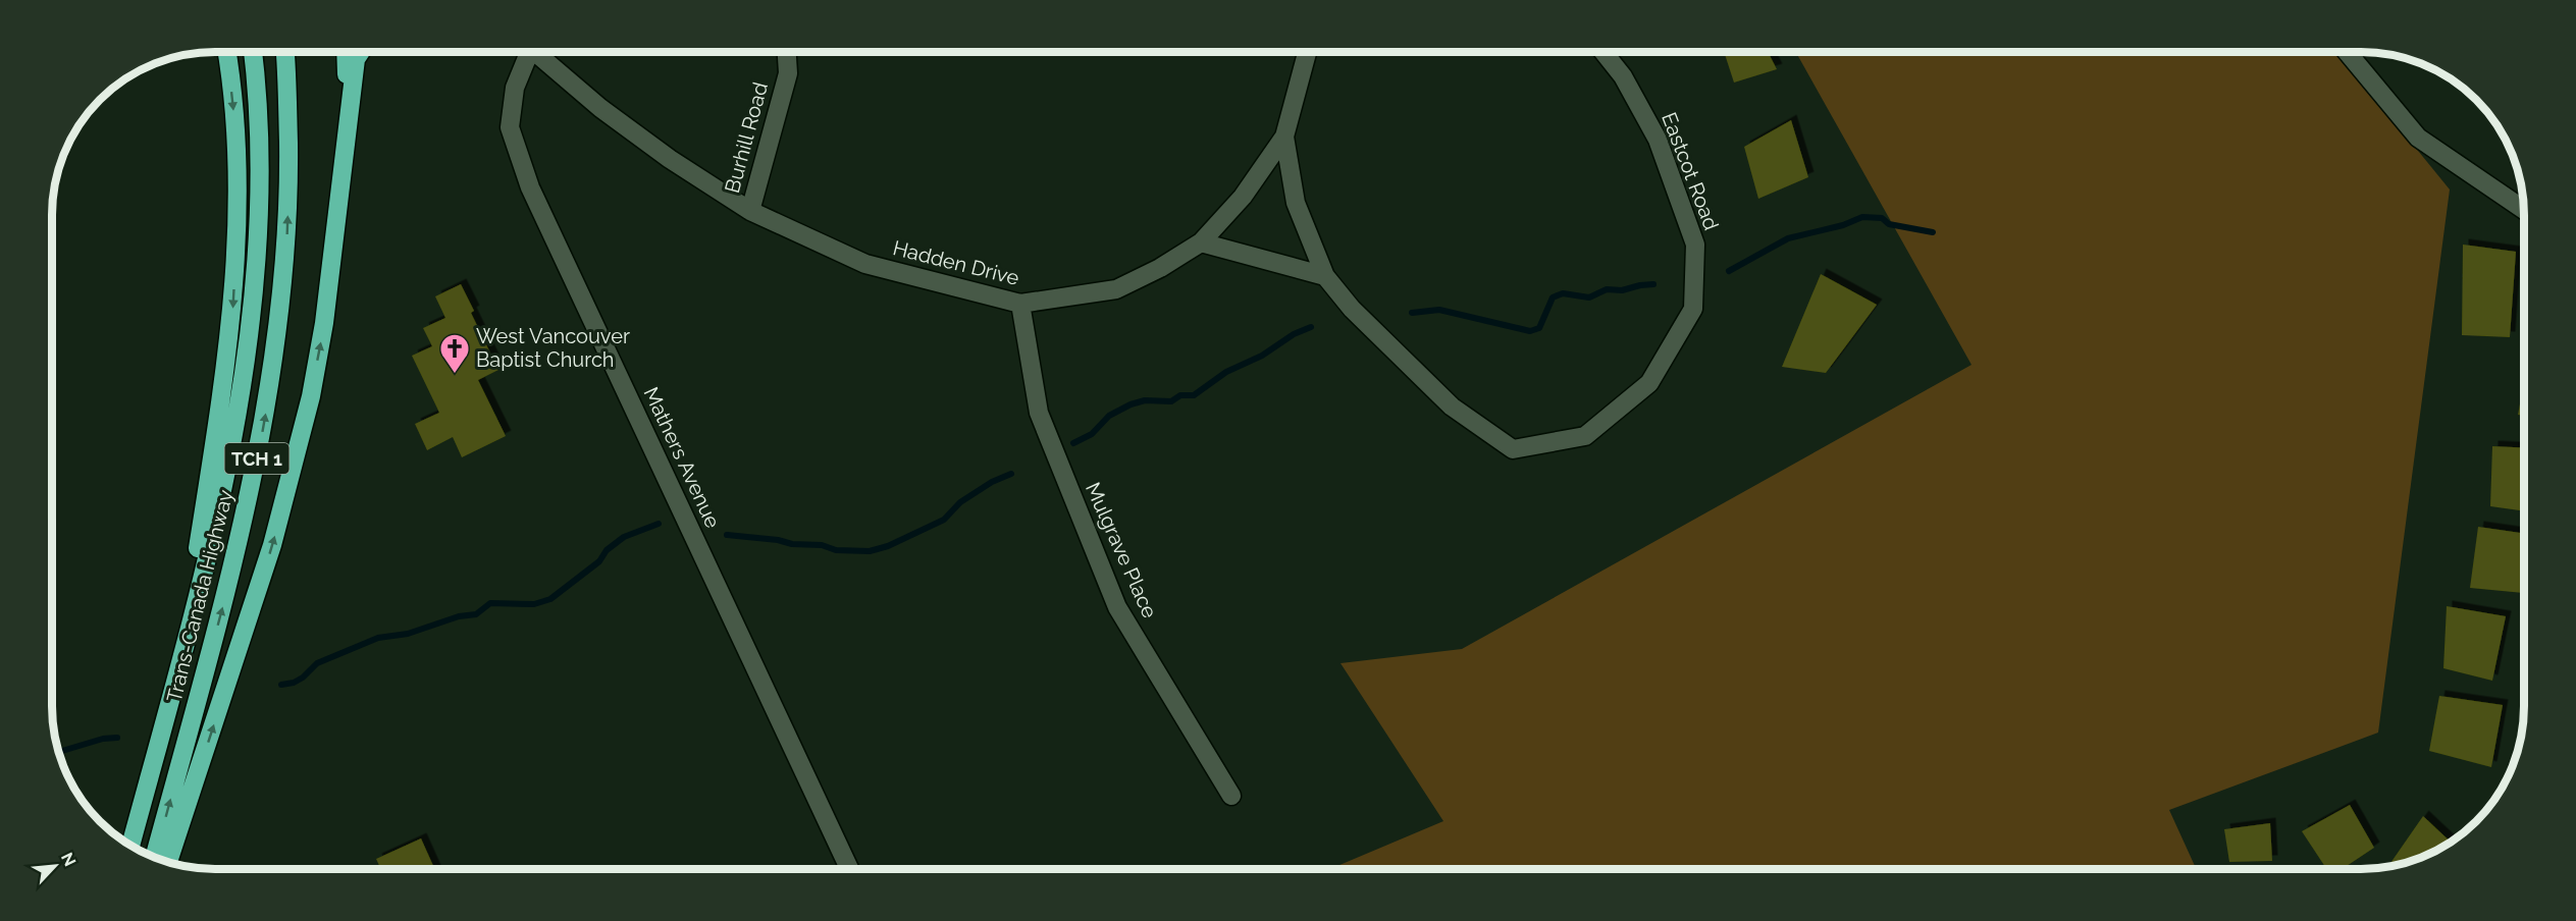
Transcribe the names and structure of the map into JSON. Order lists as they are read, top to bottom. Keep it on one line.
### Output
{"streets":{"highway":["TCH 1","Trans-Canada Highway"],"street":["Burhill Road","Eastcot Road","Hadden Drive","Mathers Avenue","Mulgrave Place"]},"crossings":[["Burhill Road","Hadden Drive"],["Eastcot Road","Hadden Drive"],["Hadden Drive","Mulgrave Place"]],"places":{"church":["West Vancouver Baptist Church"]},"north":"top right"}
